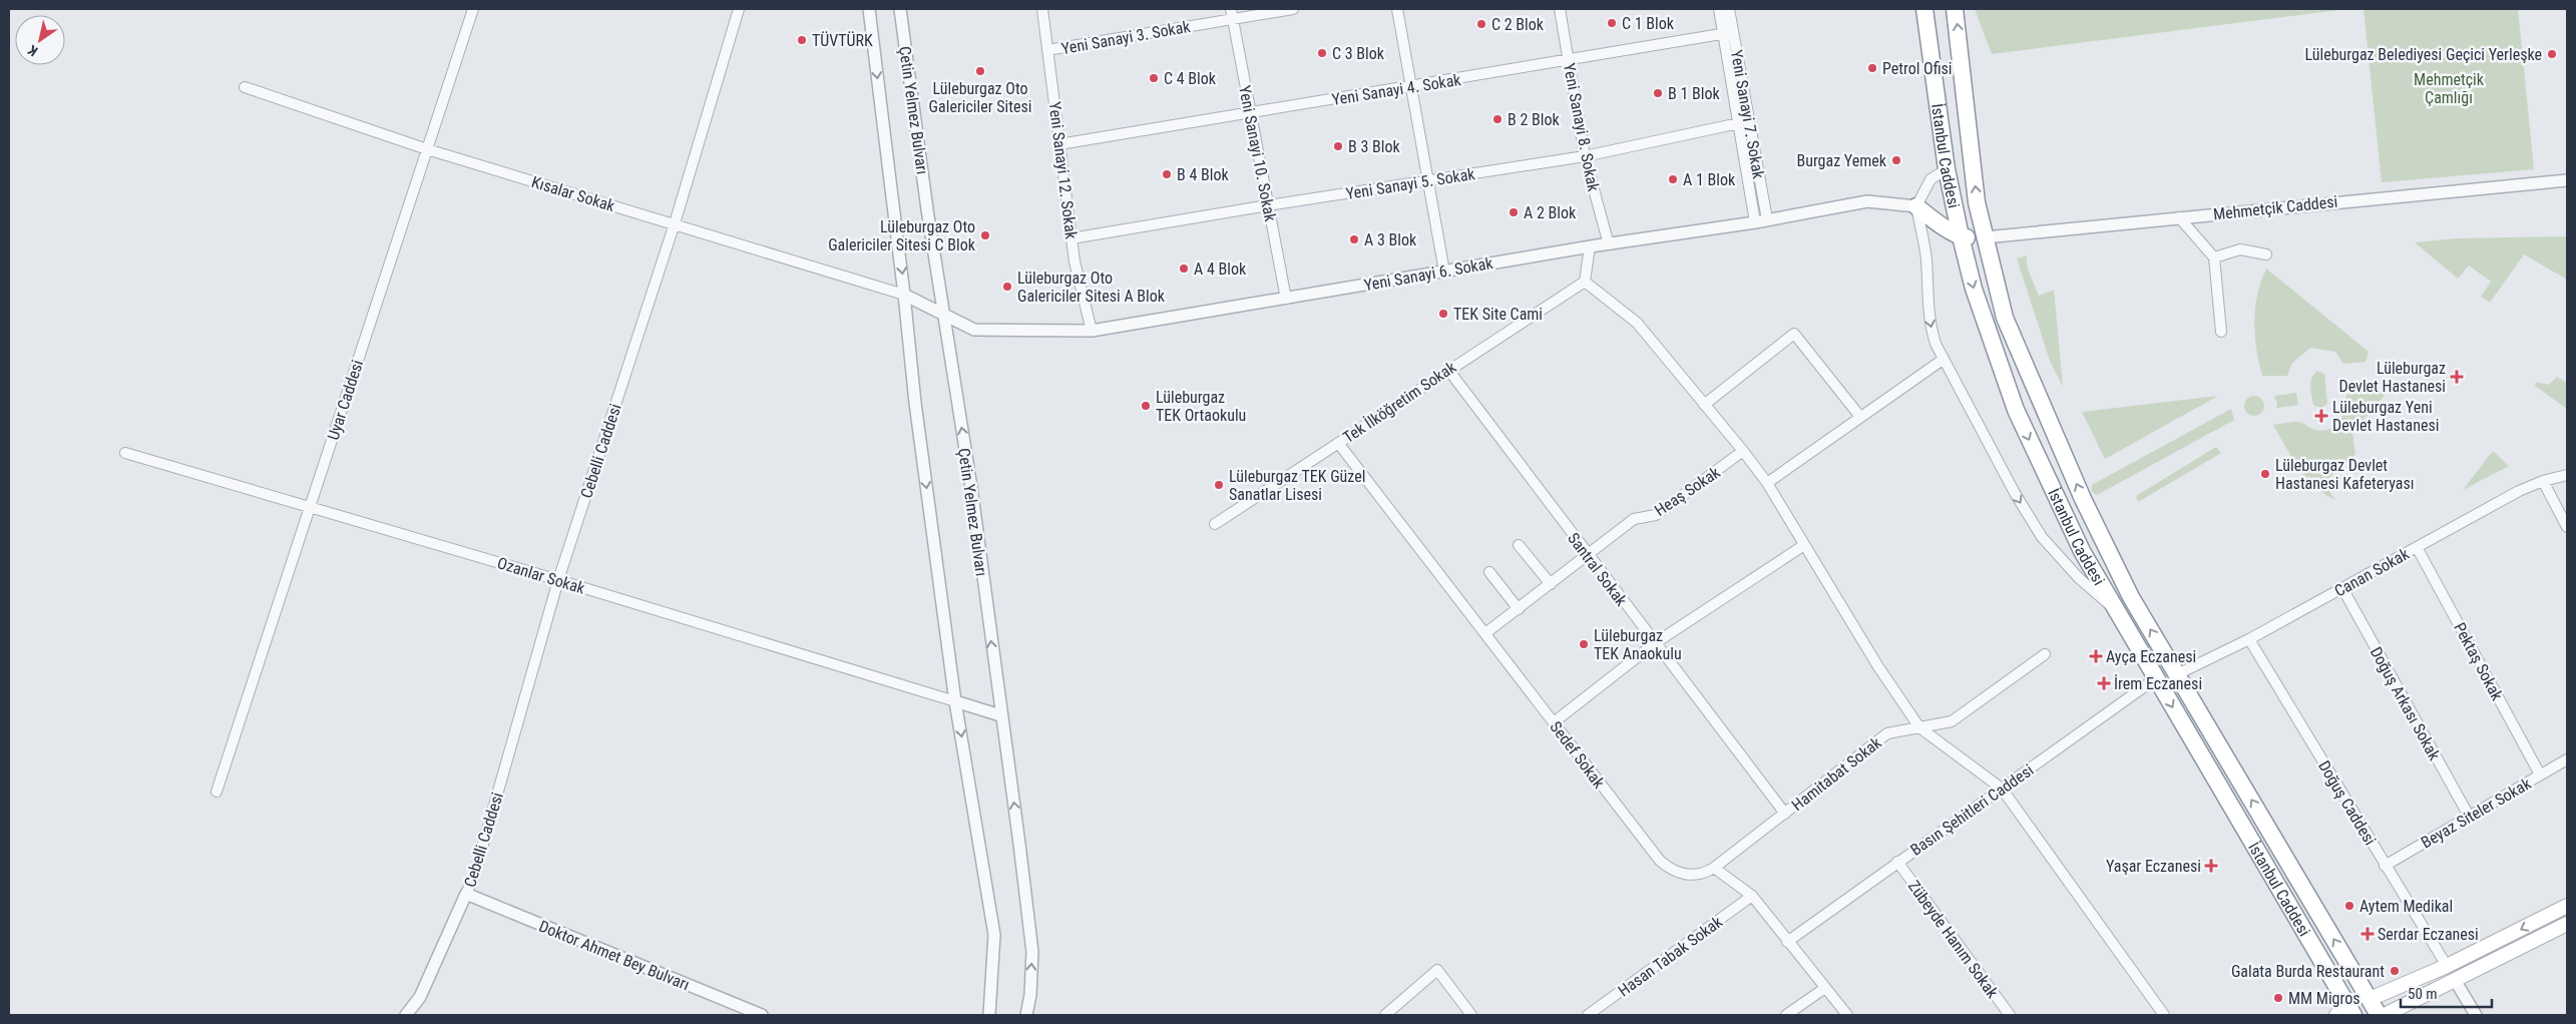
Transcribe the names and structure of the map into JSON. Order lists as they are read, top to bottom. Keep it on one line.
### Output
{"streets":{"highway":["İstanbul Caddesi"],"street":["Yeni Sanayi 3. Sokak","Yeni Sanayi 4. Sokak","Çetin Yelmez Bulvarı","Yeni Sanayi 7. Sokak","Yeni Sanayi 8. Sokak","Yeni Sanayi 10. Sokak","Yeni Sanayi 12. Sokak","Yeni Sanayi 5. Sokak","Kısalar Sokak","Mehmetçik Caddesi","Yeni Sanayi 6. Sokak","Uyar Caddesi","Tek İlköğretim Sokak","Cebelli Caddesi","Heaş Sokak","Santral Sokak","Canan Sokak","Ozanlar Sokak","Pektaş Sokak","Doğuş Arkası Sokak","Sedef Sokak","Hamitabat Sokak","Doğuş Caddesi","Basın Şehitleri Caddesi","Beyaz Siteler Sokak","Zübeyde Hanım Sokak","Doktor Ahmet Bey Bulvarı","Hasan Tabak Sokak"]},"crossings":[["Yeni Sanayi 3. Sokak","Yeni Sanayi 10. Sokak"],["Yeni Sanayi 3. Sokak","Yeni Sanayi 12. Sokak"],["Yeni Sanayi 4. Sokak","Yeni Sanayi 7. Sokak"],["Yeni Sanayi 4. Sokak","Yeni Sanayi 8. Sokak"],["Yeni Sanayi 4. Sokak","Yeni Sanayi 10. Sokak"],["Yeni Sanayi 4. Sokak","Yeni Sanayi 12. Sokak"],["Çetin Yelmez Bulvarı","Kısalar Sokak"],["Çetin Yelmez Bulvarı","Yeni Sanayi 6. Sokak"],["Çetin Yelmez Bulvarı","Ozanlar Sokak"],["Yeni Sanayi 7. Sokak","Yeni Sanayi 5. Sokak"],["Yeni Sanayi 7. Sokak","Yeni Sanayi 6. Sokak"],["Yeni Sanayi 8. Sokak","Yeni Sanayi 5. Sokak"],["Yeni Sanayi 8. Sokak","Yeni Sanayi 6. Sokak"],["Yeni Sanayi 10. Sokak","Yeni Sanayi 5. Sokak"],["Yeni Sanayi 10. Sokak","Yeni Sanayi 6. Sokak"],["İstanbul Caddesi","Mehmetçik Caddesi"],["İstanbul Caddesi","Canan Sokak"],["İstanbul Caddesi","Basın Şehitleri Caddesi"],["Yeni Sanayi 12. Sokak","Yeni Sanayi 5. Sokak"],["Yeni Sanayi 12. Sokak","Yeni Sanayi 6. Sokak"],["Kısalar Sokak","Yeni Sanayi 6. Sokak"],["Kısalar Sokak","Uyar Caddesi"],["Kısalar Sokak","Cebelli Caddesi"],["Uyar Caddesi","Ozanlar Sokak"],["Tek İlköğretim Sokak","Santral Sokak"],["Tek İlköğretim Sokak","Sedef Sokak"],["Cebelli Caddesi","Ozanlar Sokak"],["Cebelli Caddesi","Doktor Ahmet Bey Bulvarı"],["Heaş Sokak","Santral Sokak"],["Heaş Sokak","Sedef Sokak"],["Santral Sokak","Hamitabat Sokak"],["Canan Sokak","Pektaş Sokak"],["Canan Sokak","Doğuş Arkası Sokak"],["Canan Sokak","Doğuş Caddesi"],["Pektaş Sokak","Beyaz Siteler Sokak"],["Doğuş Arkası Sokak","Beyaz Siteler Sokak"],["Sedef Sokak","Hamitabat Sokak"],["Doğuş Caddesi","Beyaz Siteler Sokak"],["Basın Şehitleri Caddesi","Zübeyde Hanım Sokak"]],"parks":["Mehmetçik Çamlığı"],"places":{"other":["C 1 Blok","C 2 Blok","TÜVTÜRK","C 3 Blok","Lüleburgaz Belediyesi Geçici Yerleşke","Petrol Ofisi","Lüleburgaz Oto Galericiler Sitesi","C 4 Blok","B 1 Blok","B 2 Blok","B 3 Blok","Burgaz Yemek","B 4 Blok","A 1 Blok","A 2 Blok","Lüleburgaz Oto Galericiler Sitesi C Blok","A 3 Blok","A 4 Blok","Lüleburgaz Oto Galericiler Sitesi A Blok","TEK Site Cami","Lüleburgaz TEK Ortaokulu","Lüleburgaz Devlet Hastanesi Kafeteryası","Lüleburgaz TEK Güzel Sanatlar Lisesi","Lüleburgaz TEK Anaokulu","Aytem Medikal","Galata Burda Restaurant","MM Migros"],"health":["Lüleburgaz Devlet Hastanesi","Lüleburgaz Yeni Devlet Hastanesi","Ayça Eczanesi","İrem Eczanesi","Yaşar Eczanesi","Serdar Eczanesi"]},"scale_bar":"50 m","north":"bottom left"}
